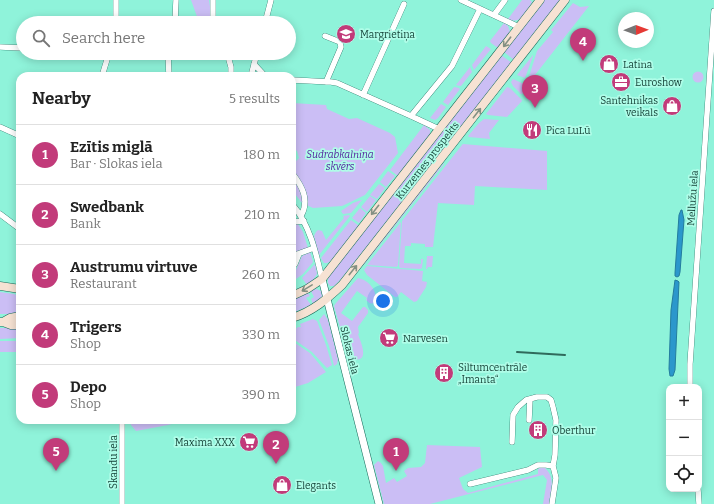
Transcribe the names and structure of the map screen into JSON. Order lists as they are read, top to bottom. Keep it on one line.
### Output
{"streets":{"main road":["Kurzemes prospekts"],"street":["Mellužu iela","Slokas iela","Skandu iela"]},"crossings":[["Kurzemes prospekts","Slokas iela"]],"parks":["Sudrabkalniņa skvērs"],"places":{"school or university":["Margrietiņa"],"shop":["Latina","Santehnikas veikals","Elegants"],"office":["Euroshow"],"restaurant":["Pica LuLū"],"supermarket":["Narvesen","Maxima XXX"],"building":["Siltumcentrāle „Imanta“","Oberthur"]},"north":"right","page":{"search":"Search here","pins":["4","3","2","1","5"],"heading":["Nearby","5 results"],"list":[{"mark":"1","name":"Ezītis miglā","note":"Bar · Slokas iela","value":"180 m"},{"mark":"2","name":"Swedbank","note":"Bank","value":"210 m"},{"mark":"3","name":"Austrumu virtuve","note":"Restaurant","value":"260 m"},{"mark":"4","name":"Trigers","note":"Shop","value":"330 m"},{"mark":"5","name":"Depo","note":"Shop","value":"390 m"}],"map_buttons":["+","−"]}}
